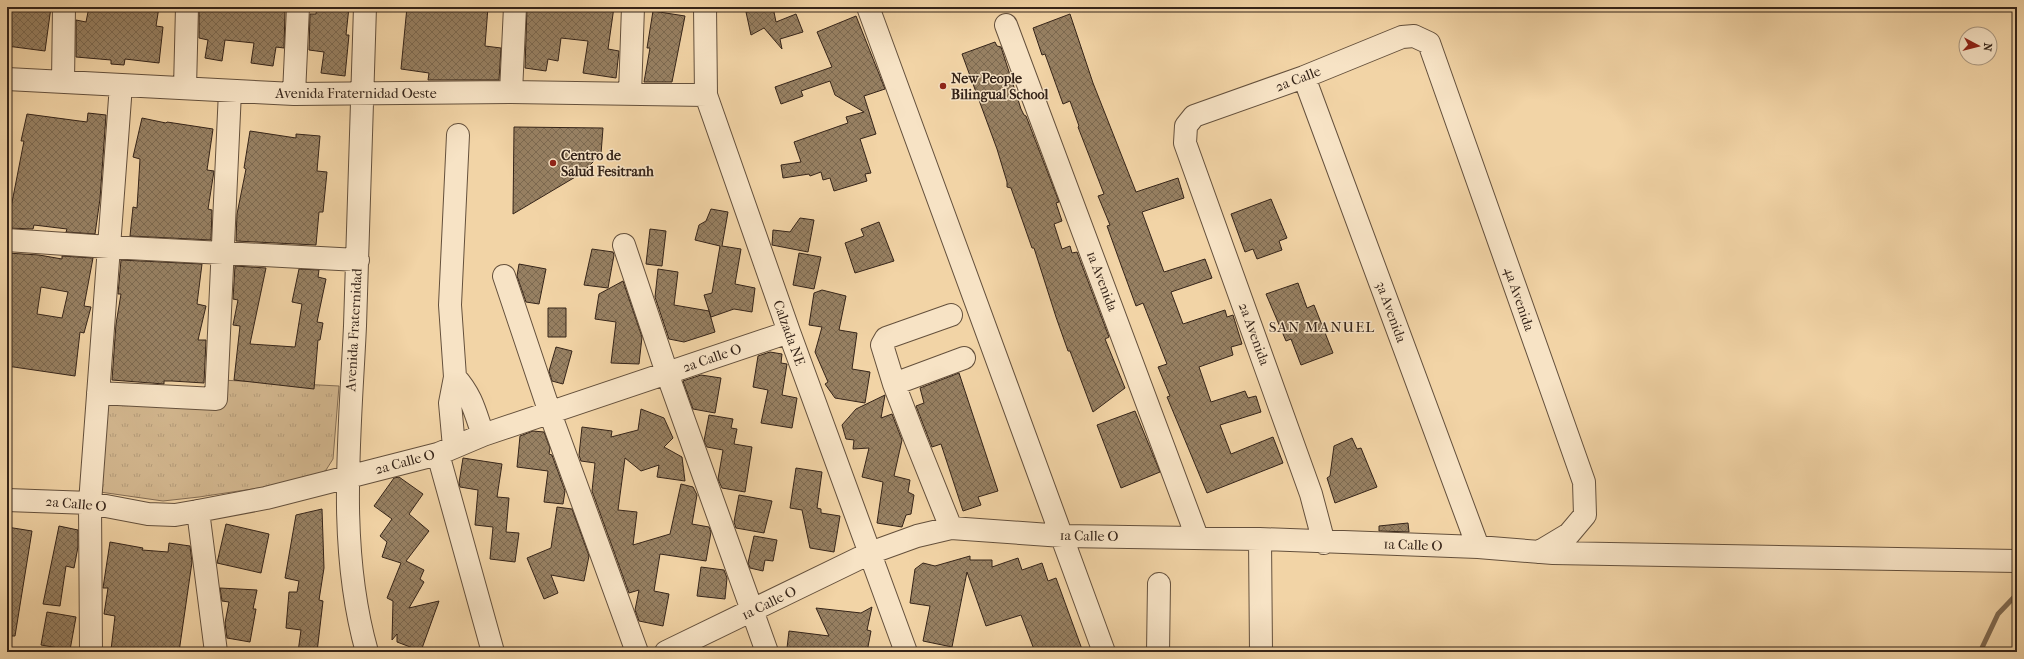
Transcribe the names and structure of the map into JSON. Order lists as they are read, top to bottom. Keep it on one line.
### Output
{"streets":{"street":["2a Calle","Avenida Fraternidad Oeste","1a Avenida","4a Avenida","3a Avenida","Avenida Fraternidad","Calzada NE","2a Avenida","2a Calle O","1a Calle O"]},"crossings":[["2a Calle","4a Avenida"],["2a Calle","3a Avenida"],["2a Calle","2a Avenida"],["Avenida Fraternidad Oeste","Avenida Fraternidad"],["Avenida Fraternidad Oeste","Calzada NE"],["1a Avenida","1a Calle O"],["4a Avenida","1a Calle O"],["3a Avenida","1a Calle O"],["Avenida Fraternidad","2a Calle O"],["Calzada NE","2a Calle O"],["Calzada NE","1a Calle O"],["2a Avenida","1a Calle O"]],"districts":["SAN MANUEL"],"places":["New People Bilingual School","Centro de Salud Fesitranh"],"north":"right"}
